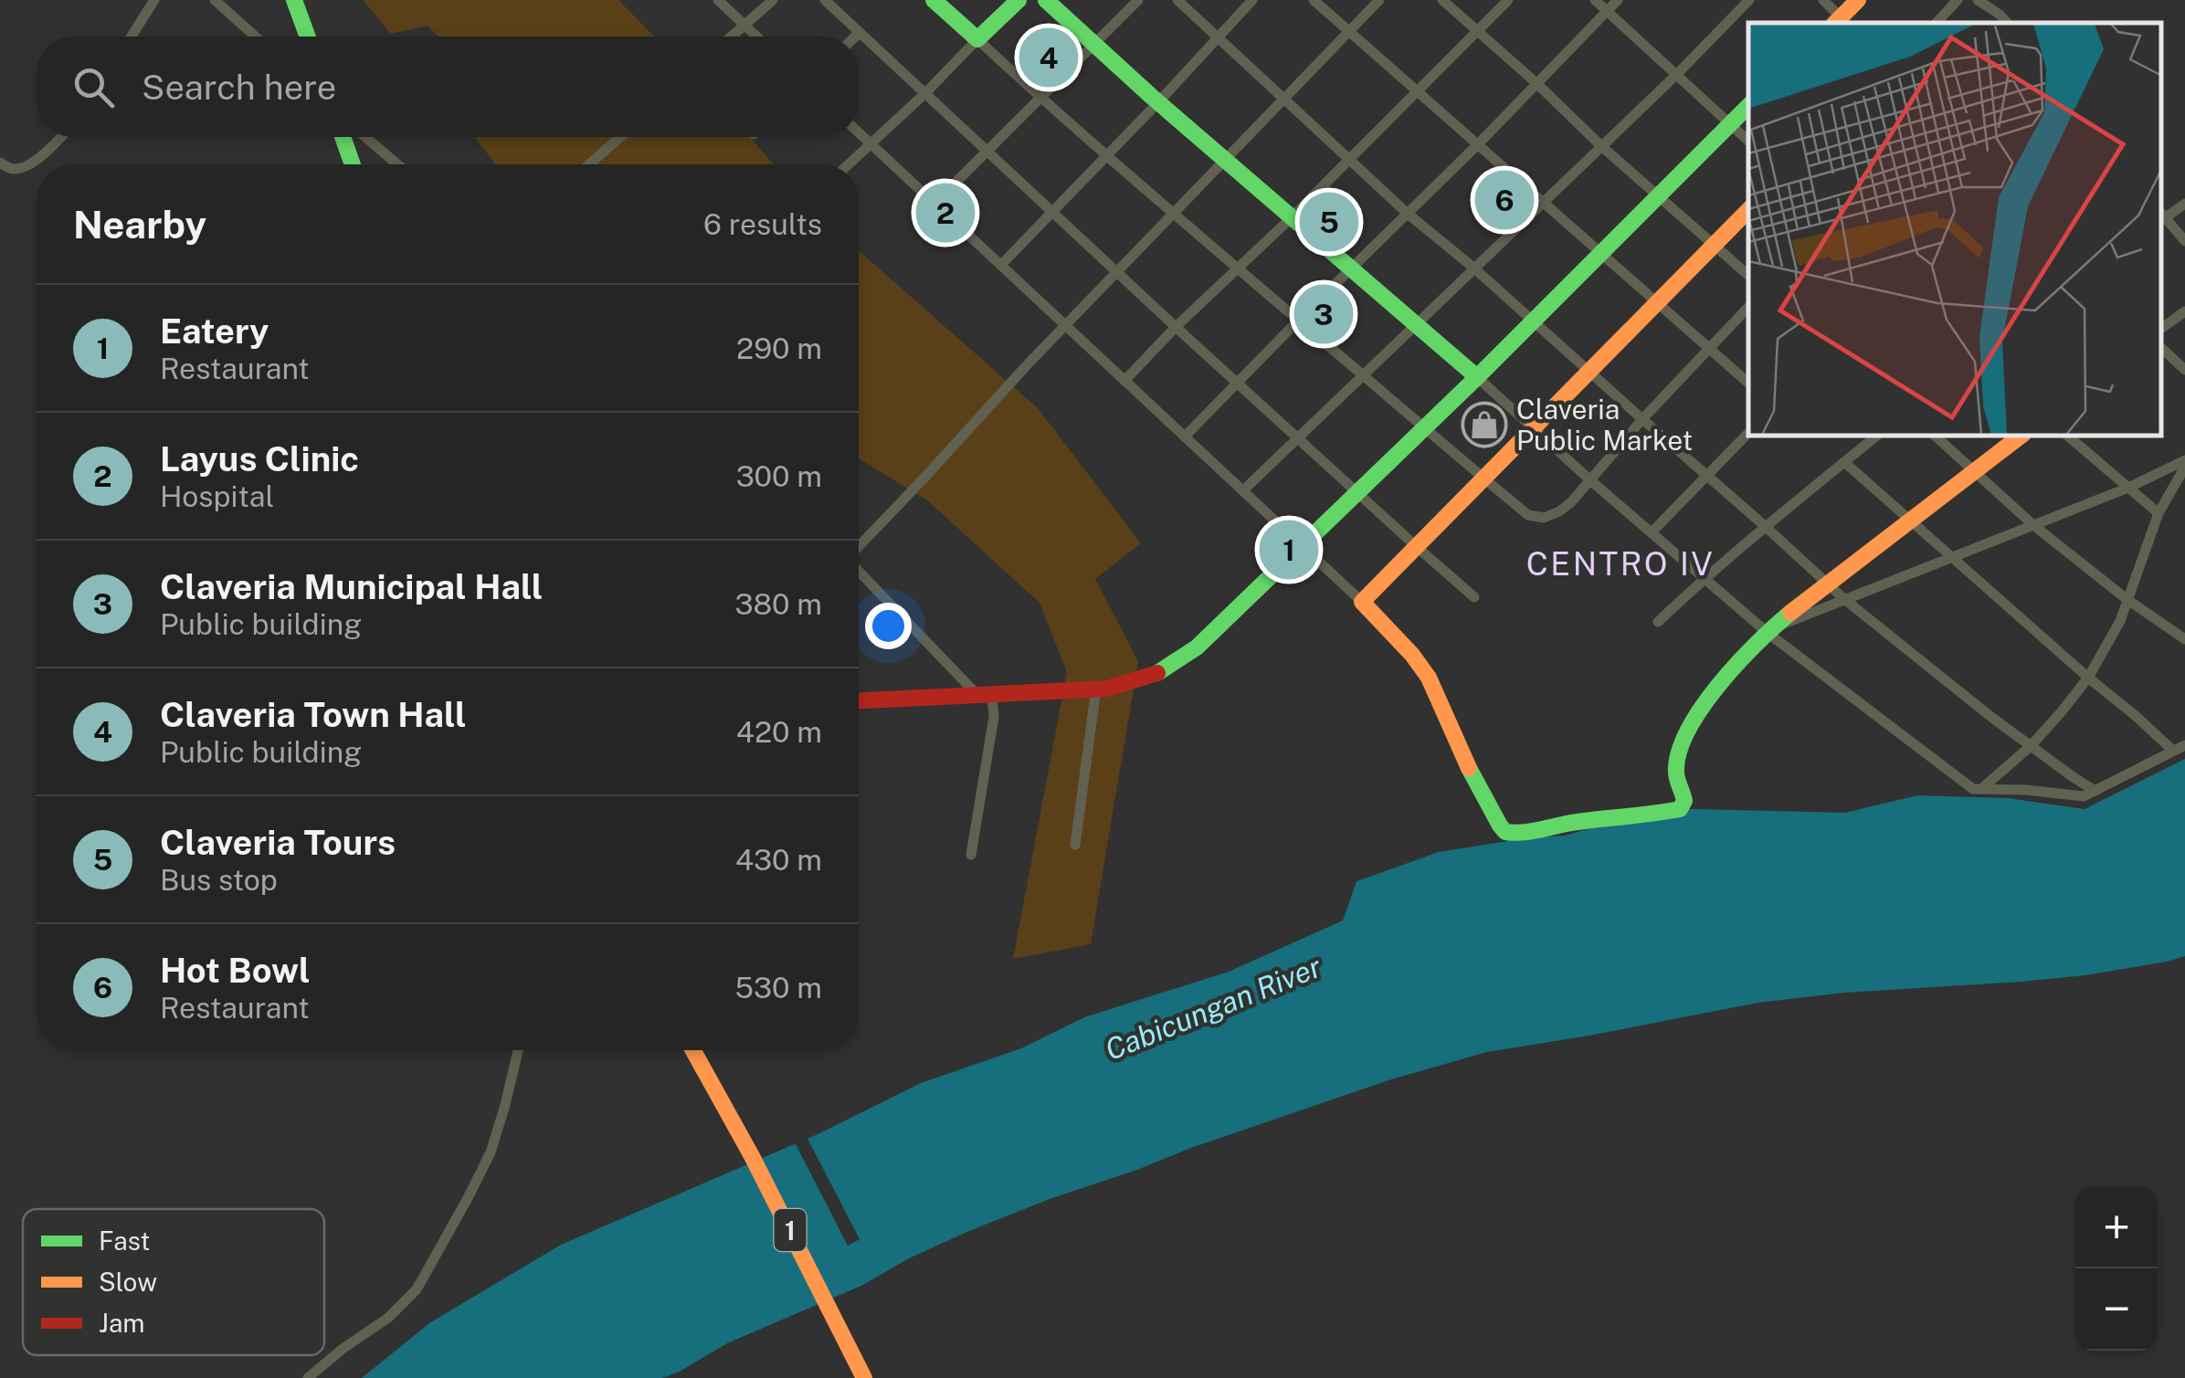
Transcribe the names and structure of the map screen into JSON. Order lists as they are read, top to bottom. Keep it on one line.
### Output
{"streets":{"main road":["1"]},"districts":["CENTRO IV"],"water":["Cabicungan River"],"places":{"shop":["Claveria Public Market"]},"legend":["Fast","Slow","Jam"],"page":{"pins":["4","6","2","5","3","1"],"search":"Search here","heading":["Nearby","6 results"],"list":[{"mark":"1","name":"Eatery","note":"Restaurant","value":"290 m"},{"mark":"2","name":"Layus Clinic","note":"Hospital","value":"300 m"},{"mark":"3","name":"Claveria Municipal Hall","note":"Public building","value":"380 m"},{"mark":"4","name":"Claveria Town Hall","note":"Public building","value":"420 m"},{"mark":"5","name":"Claveria Tours","note":"Bus stop","value":"430 m"},{"mark":"6","name":"Hot Bowl","note":"Restaurant","value":"530 m"}],"map_buttons":["+","−"]}}
